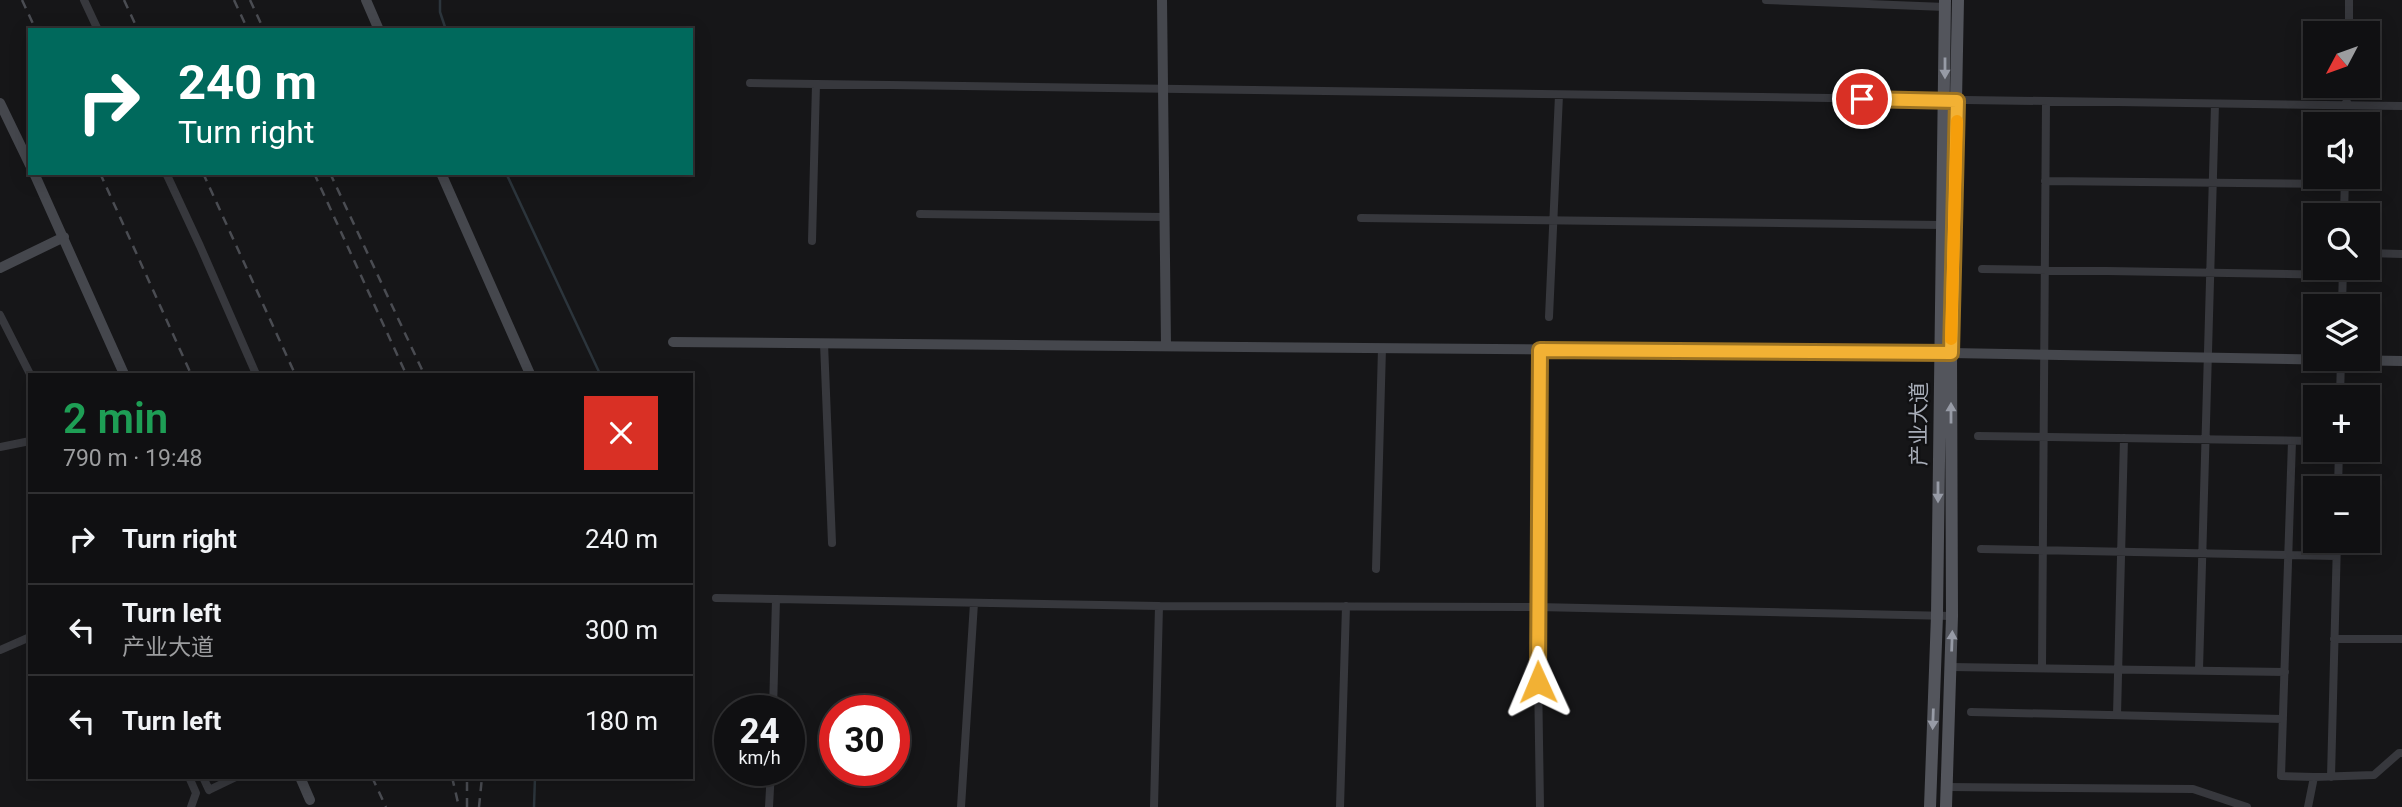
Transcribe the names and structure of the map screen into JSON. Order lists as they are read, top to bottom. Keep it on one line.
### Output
{"streets":{"main road":["产业大道"]},"north":"bottom left","page":{"map_buttons":["+","−"],"turn":["240 m","Turn right"],"heading":["2 min","790 m · 19:48"],"list":[{"name":"Turn right","value":"240 m"},{"name":"Turn left","note":"产业大道","value":"300 m"},{"name":"Turn left","value":"180 m"}],"speed":"24 km/h","limit":"30"}}
